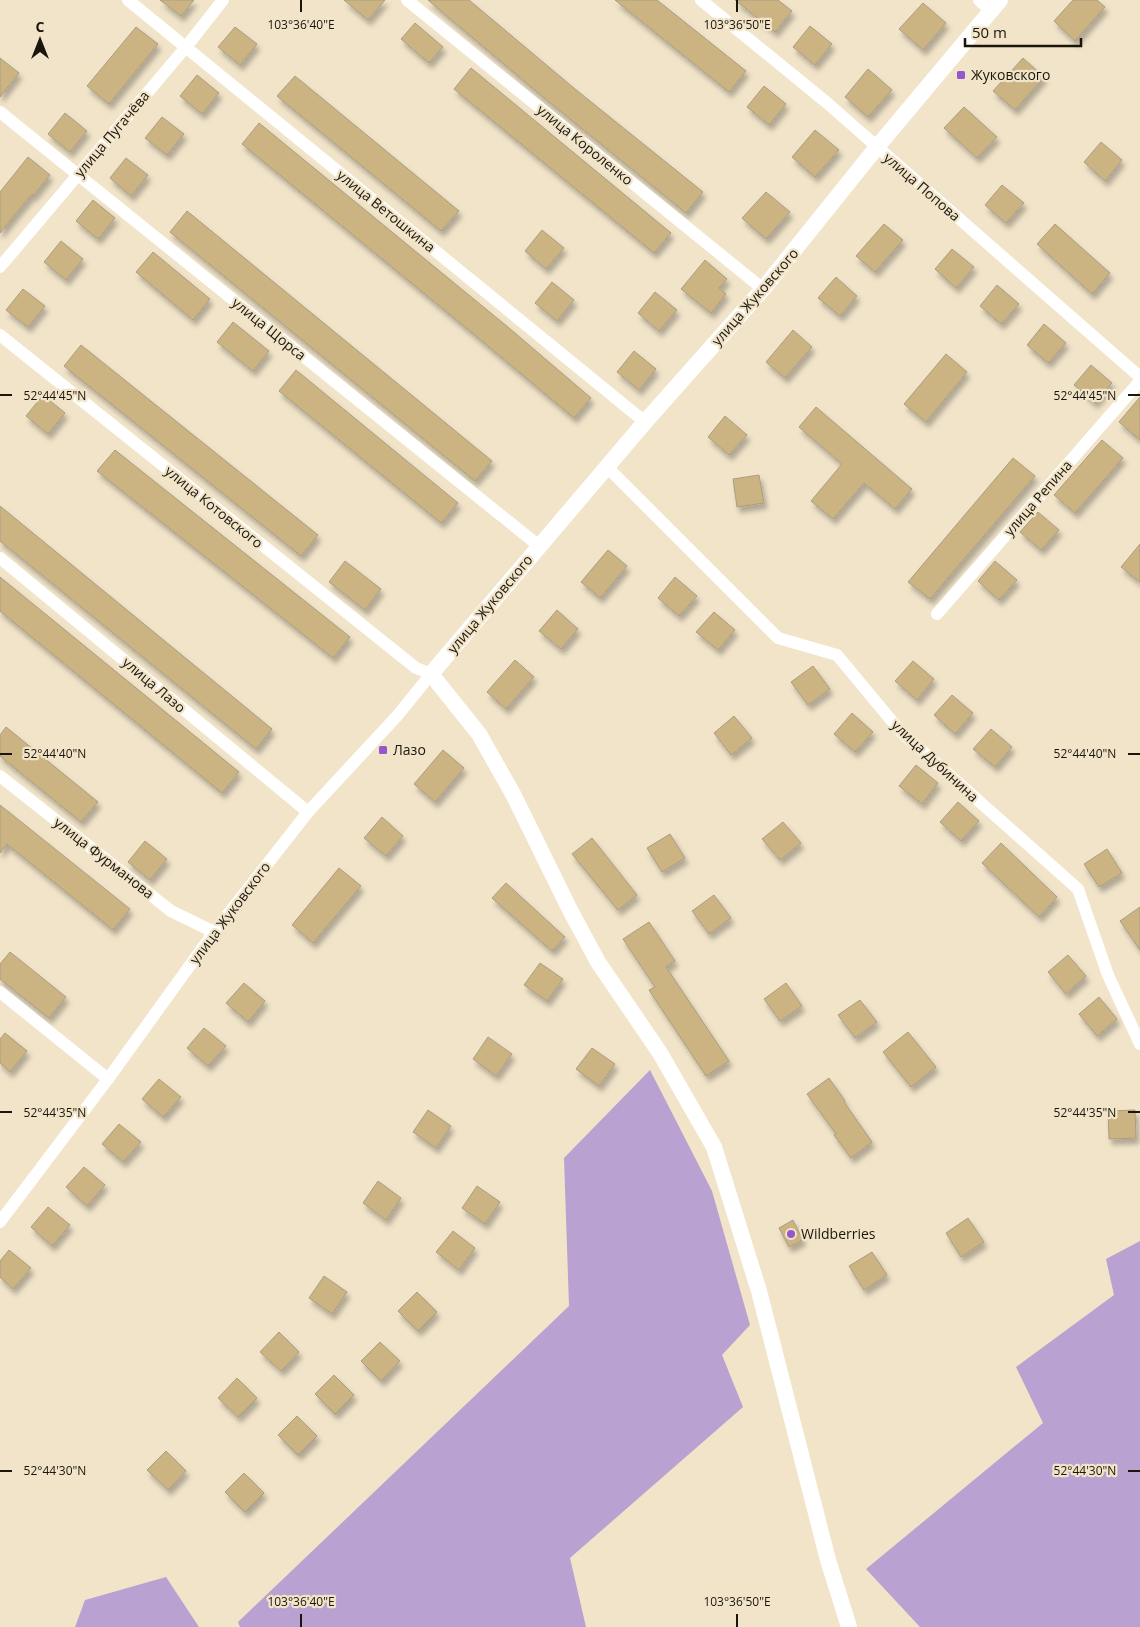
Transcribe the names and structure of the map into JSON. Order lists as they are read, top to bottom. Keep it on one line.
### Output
{"streets":{"street":["улица Пугачёва","улица Короленко","улица Попова","улица Ветошкина","улица Жуковского","улица Щорса","улица Репина","улица Котовского","улица Лазо","улица Дубинина","улица Фурманова"]},"crossings":[["улица Пугачёва","улица Ветошкина"],["улица Пугачёва","улица Щорса"],["улица Короленко","улица Жуковского"],["улица Попова","улица Жуковского"],["улица Попова","улица Репина"],["улица Ветошкина","улица Жуковского"],["улица Жуковского","улица Щорса"],["улица Жуковского","улица Котовского"],["улица Жуковского","улица Лазо"],["улица Жуковского","улица Дубинина"],["улица Жуковского","улица Фурманова"]],"places":{"transit":["Жуковского","Лазо"],"other":["Wildberries"]},"scale_bar":"50 m","north":"top","coordinates":["103°36'40\"E","103°36'50\"E","52°44'45\"N","52°44'40\"N","52°44'35\"N","52°44'30\"N"]}
